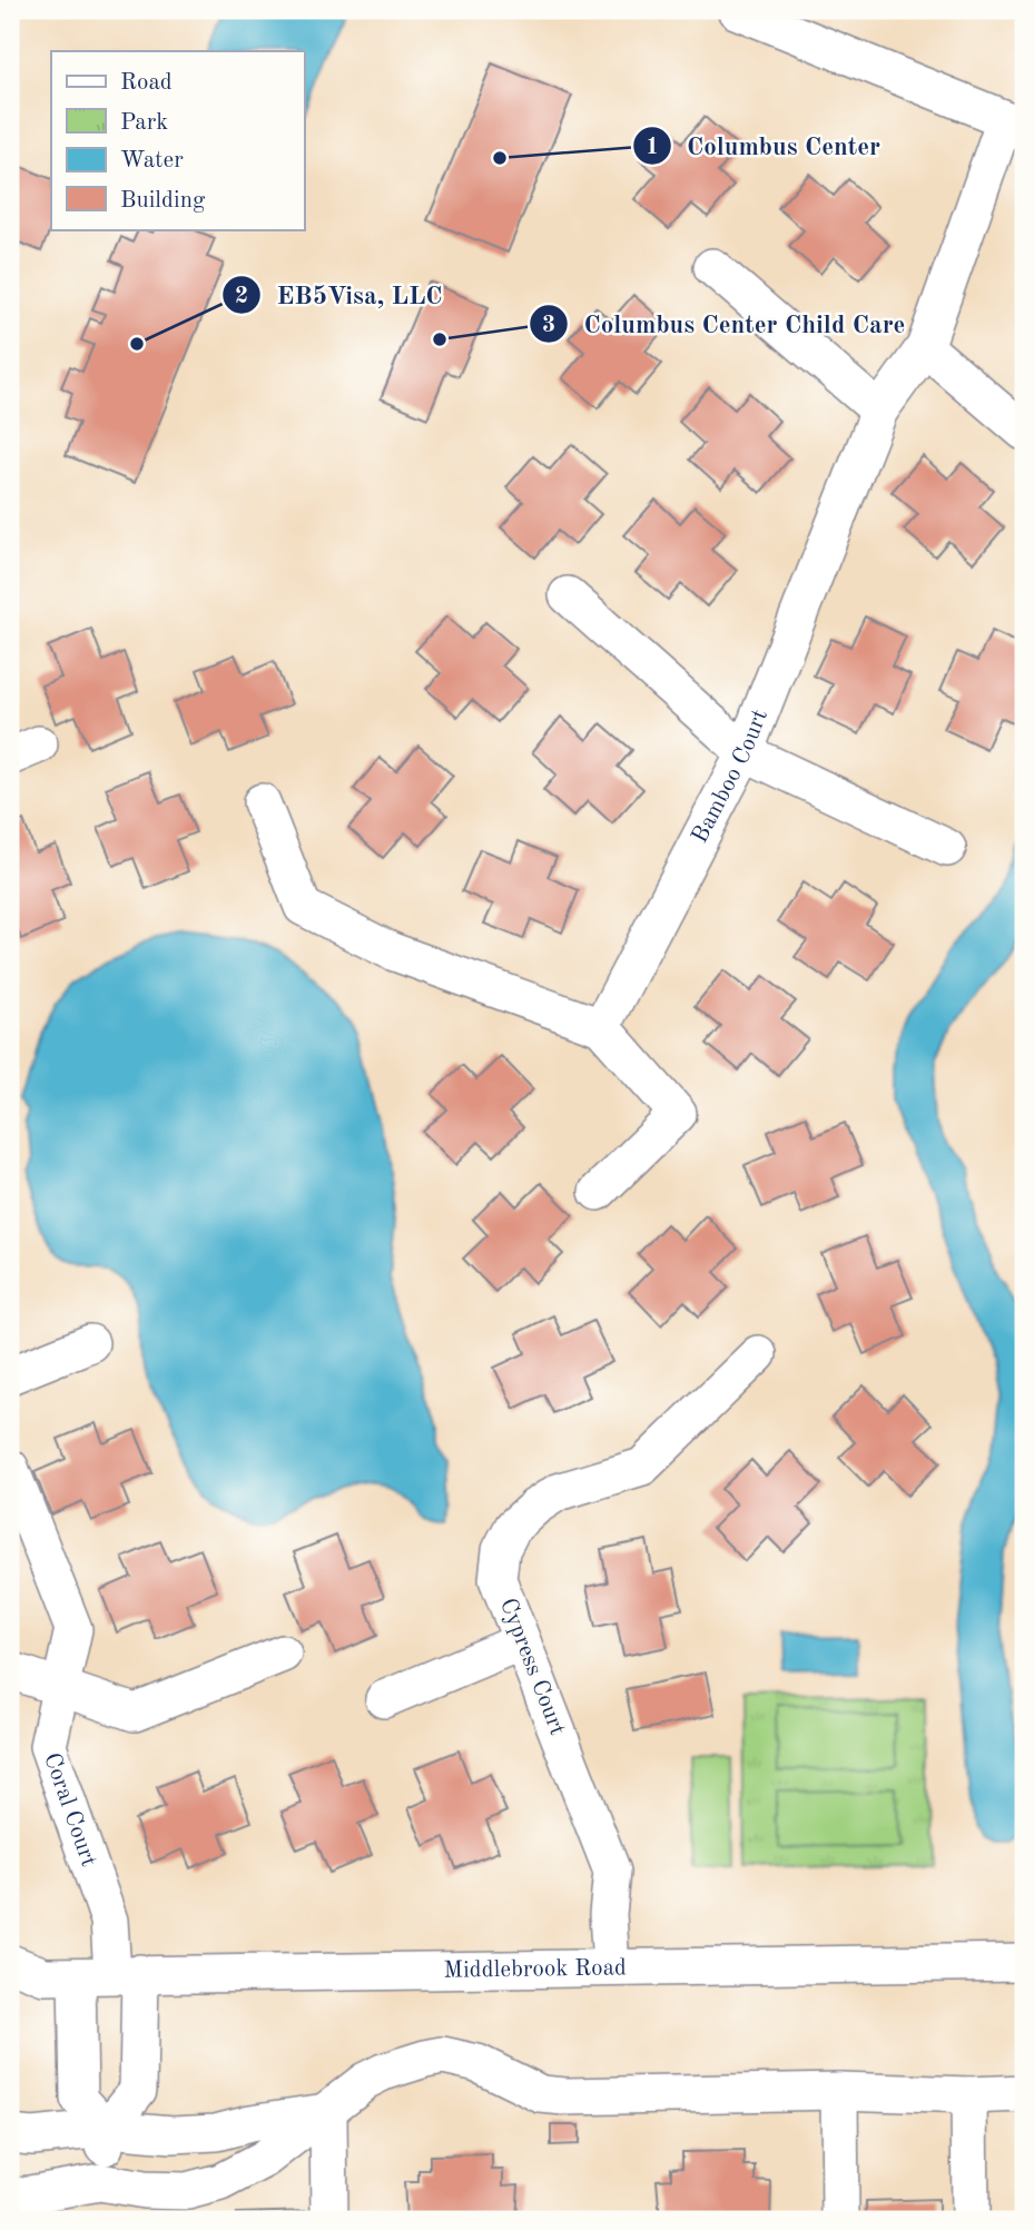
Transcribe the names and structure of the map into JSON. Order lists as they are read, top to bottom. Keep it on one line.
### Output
{"streets":{"street":["Bamboo Court","Cypress Court","Coral Court","Middlebrook Road"]},"crossings":[["Cypress Court","Middlebrook Road"],["Coral Court","Middlebrook Road"]],"places":["Columbus Center","Columbus Center Child Care","EB5Visa, LLC"],"legend":["Road","Park","Water","Building"]}
